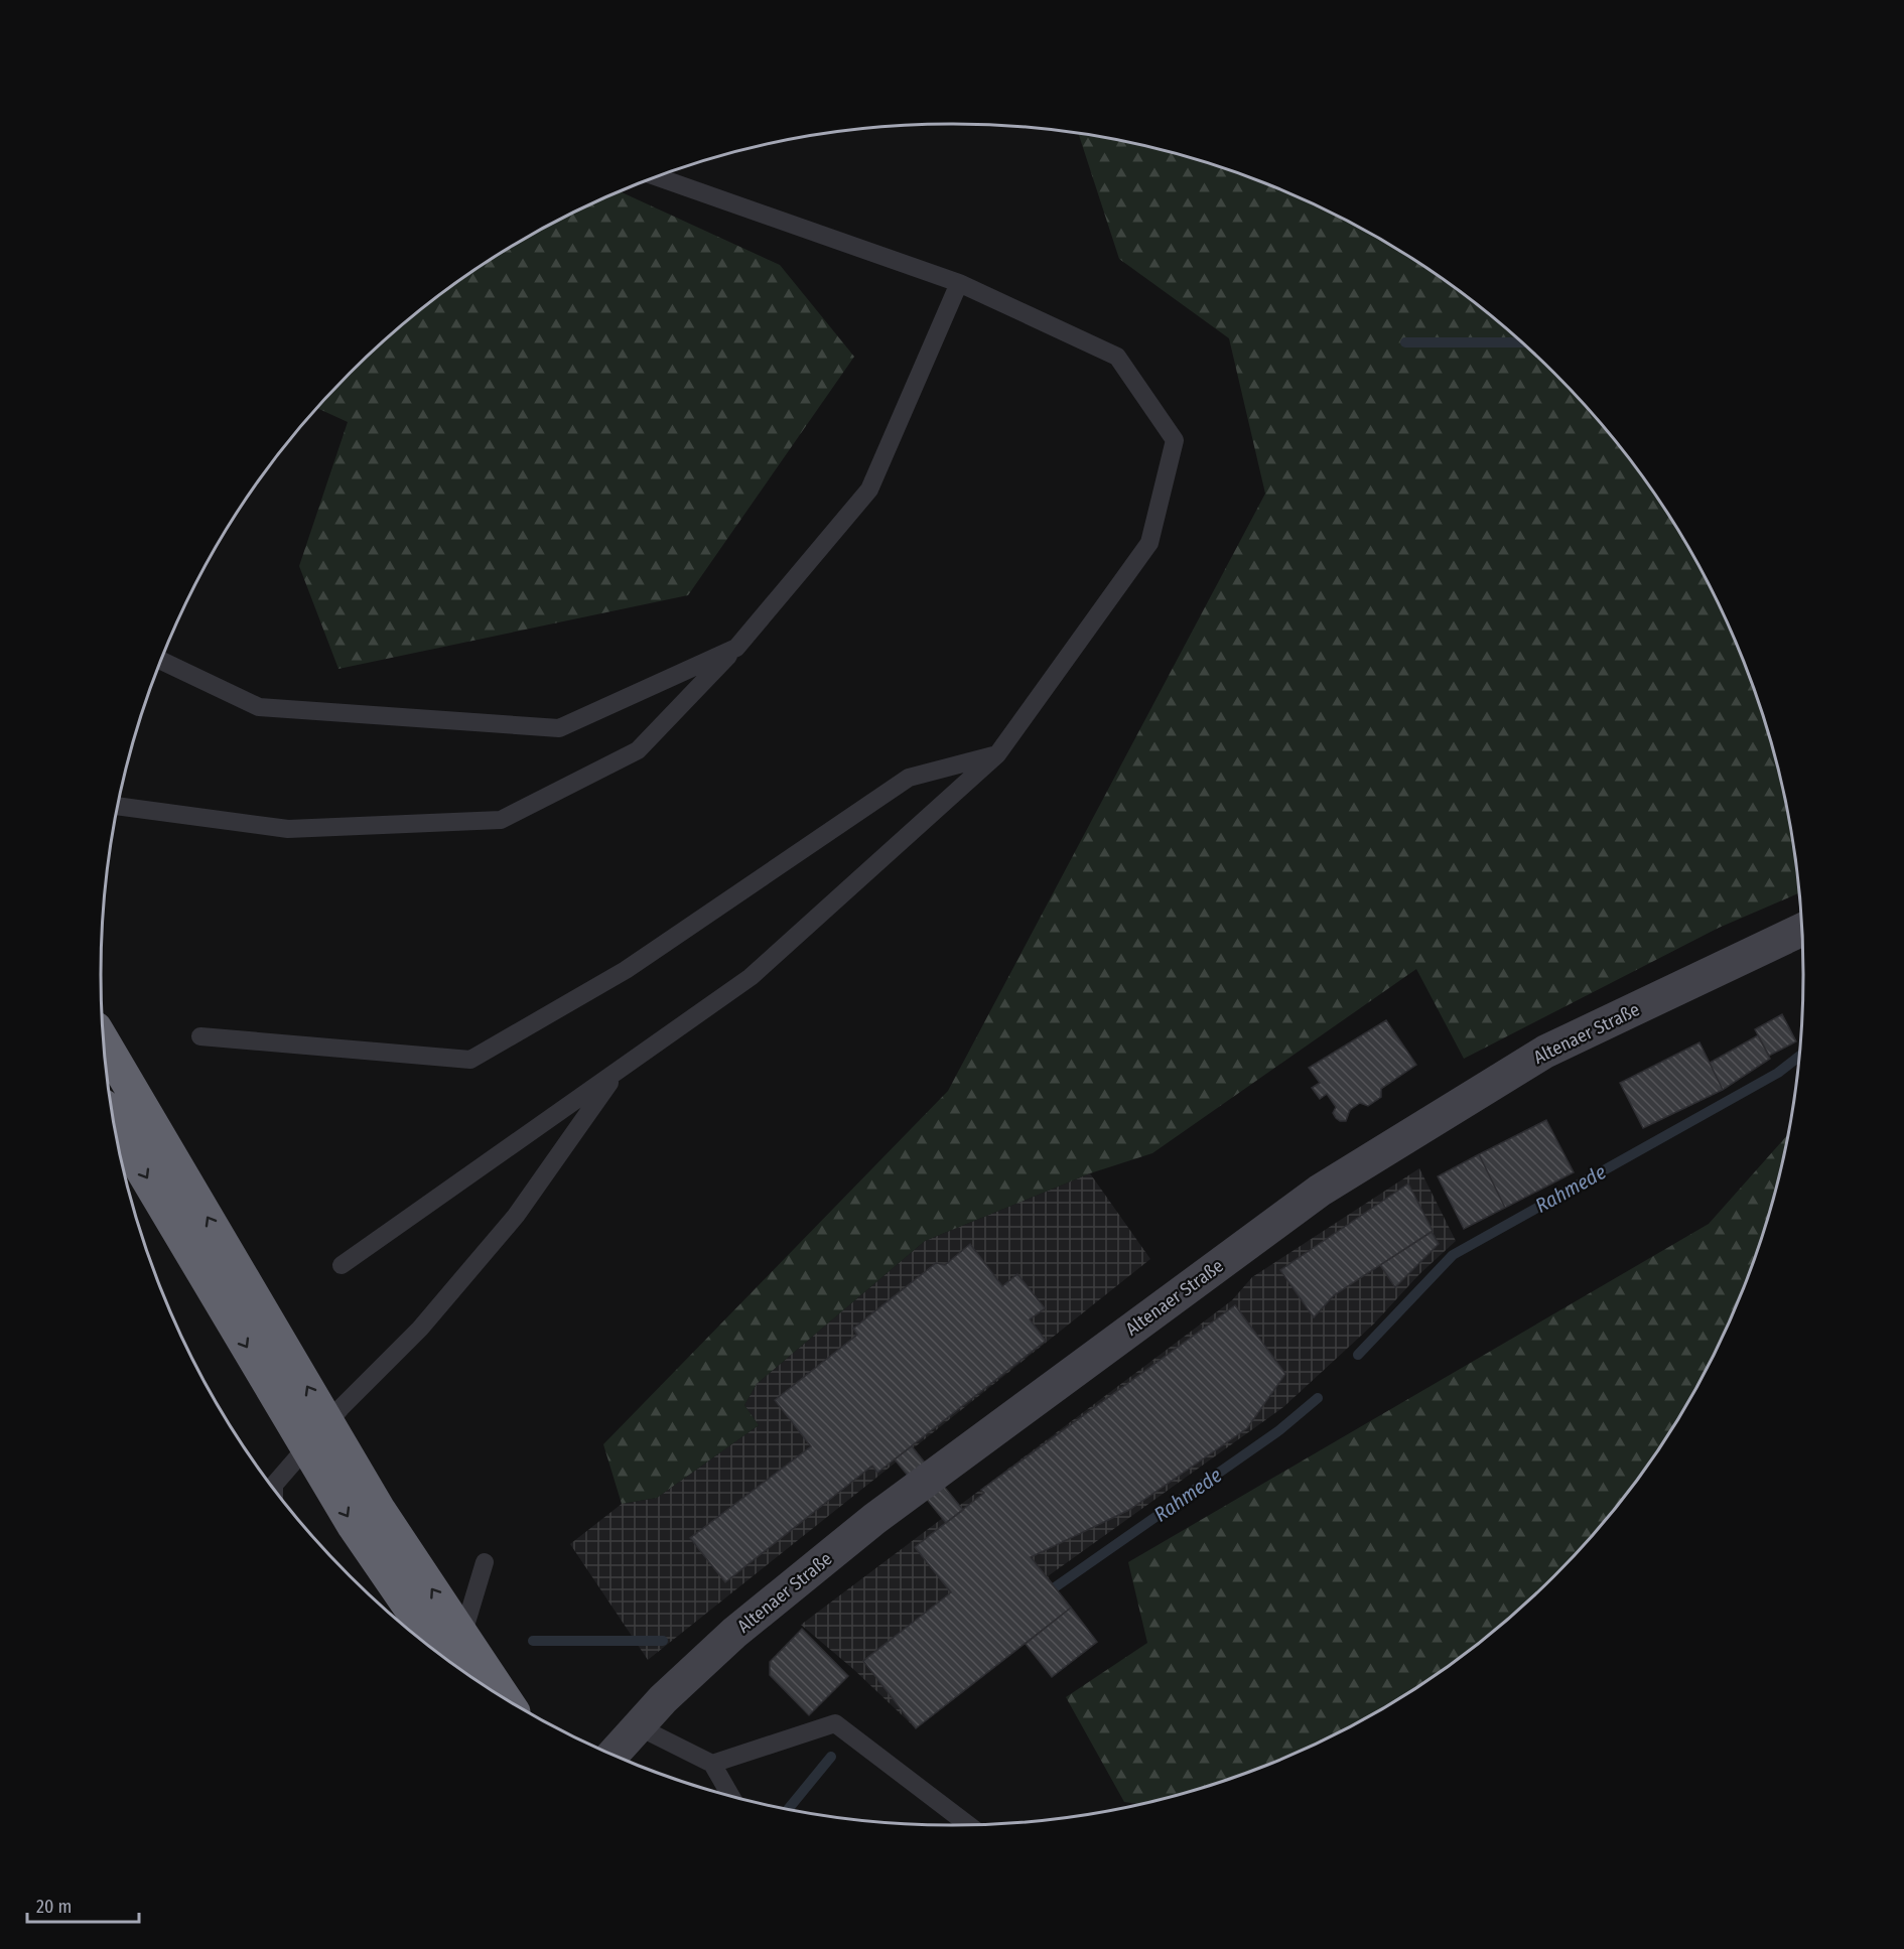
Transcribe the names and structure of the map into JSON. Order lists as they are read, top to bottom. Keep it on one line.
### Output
{"streets":{"main road":["Altenaer Straße"]},"water":["Rahmede"],"scale_bar":"20 m"}
